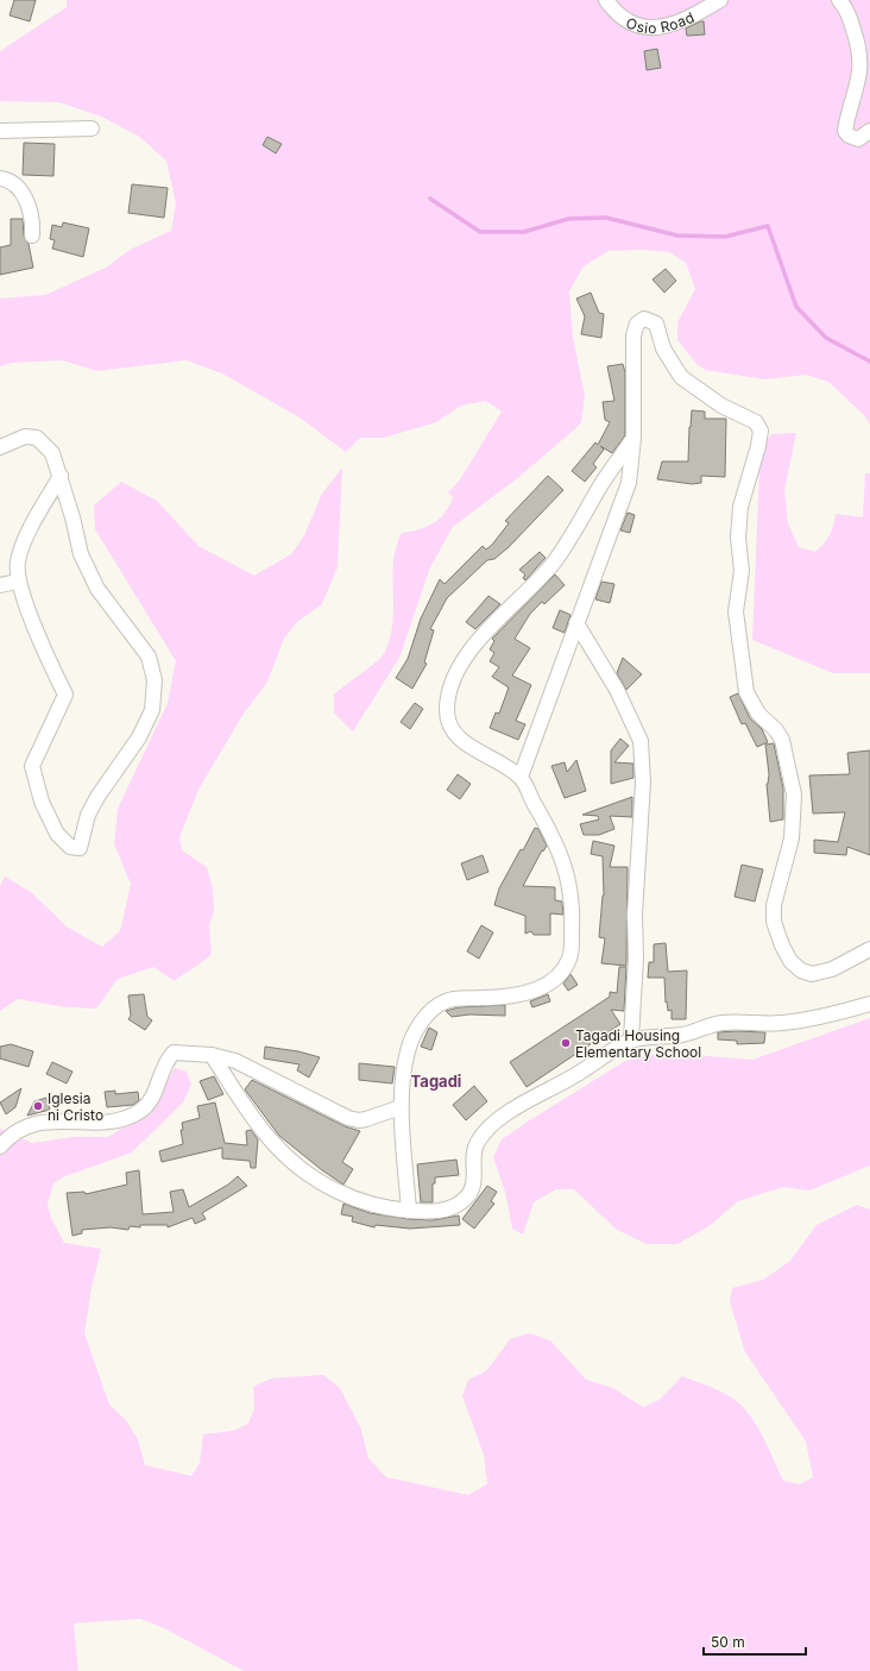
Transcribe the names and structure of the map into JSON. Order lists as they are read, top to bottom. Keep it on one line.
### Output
{"streets":{"street":["Osio Road"]},"districts":["Tagadi"],"places":["Tagadi Housing Elementary School","Iglesia ni Cristo"],"scale_bar":"50 m"}
